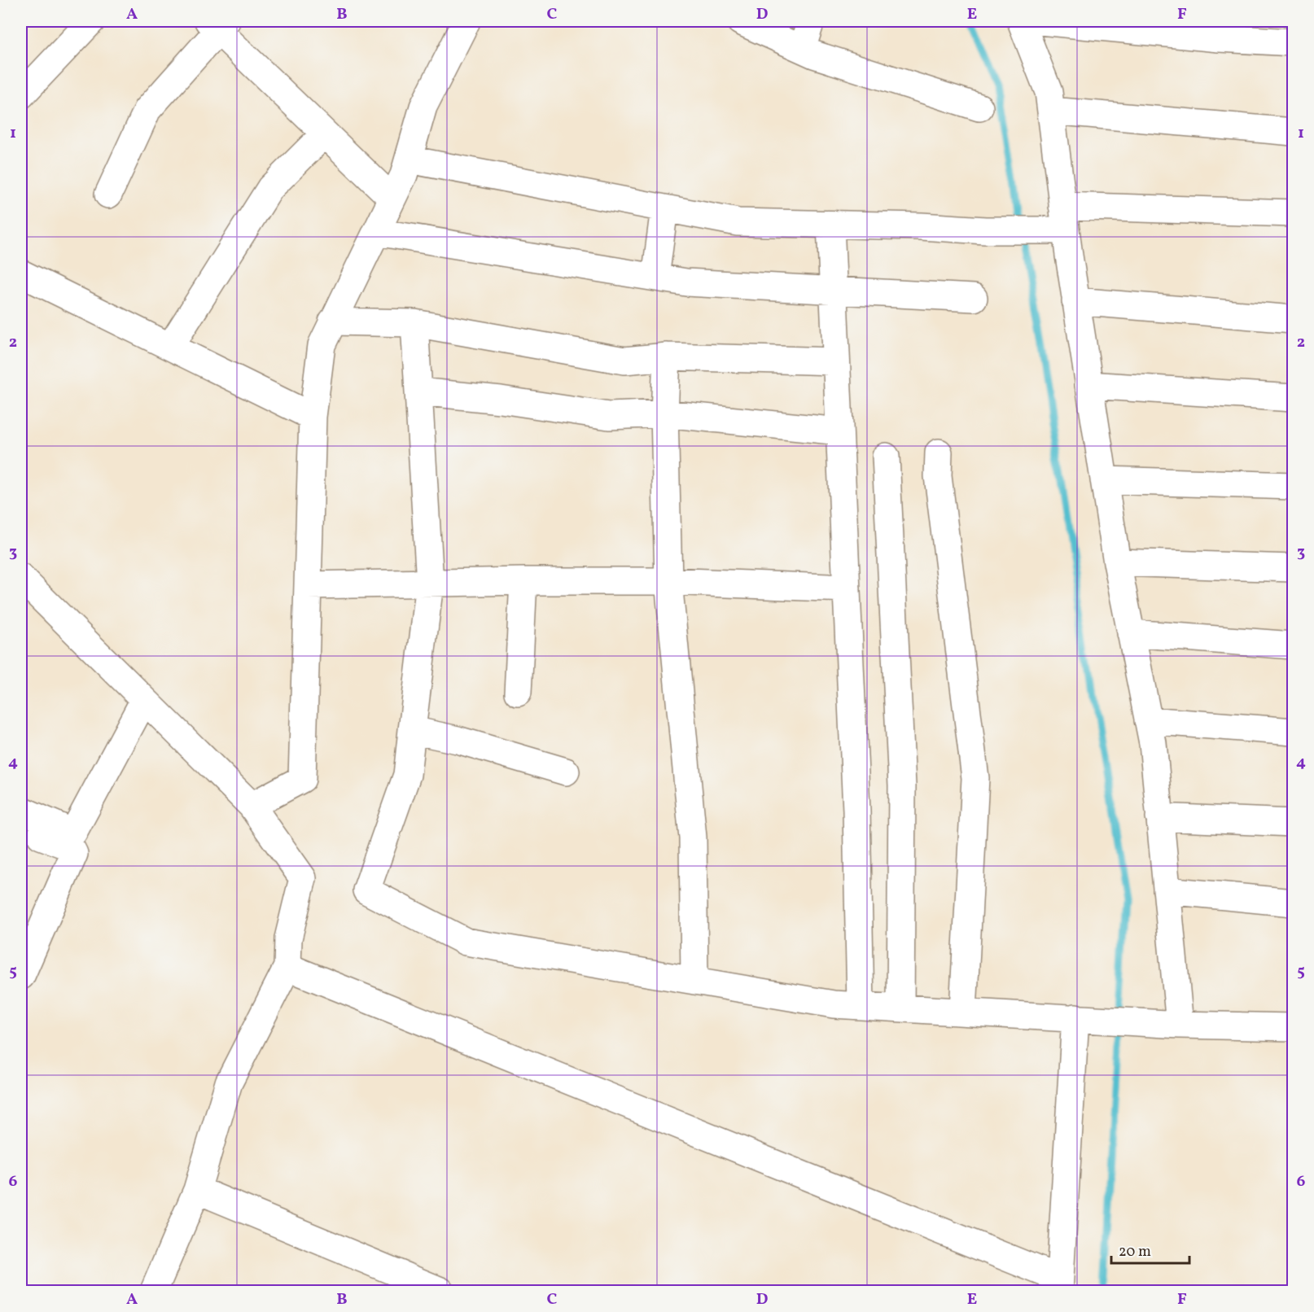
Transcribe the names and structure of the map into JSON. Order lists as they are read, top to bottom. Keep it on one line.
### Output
{"scale_bar":"20 m","grid":{"columns":["A","B","C","D","E","F"],"rows":["1","2","3","4","5","6"]}}
